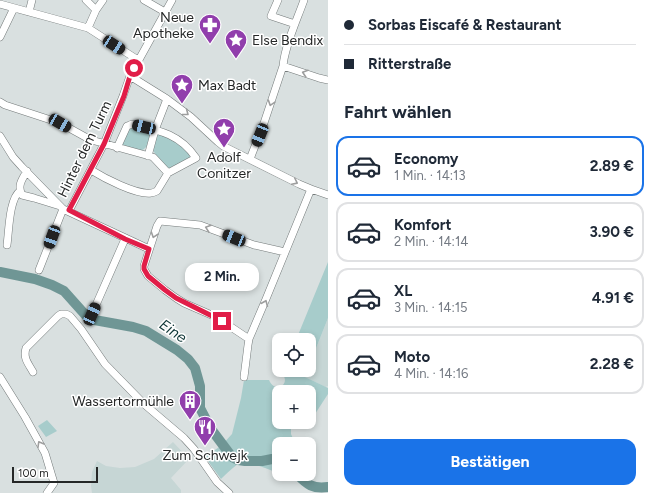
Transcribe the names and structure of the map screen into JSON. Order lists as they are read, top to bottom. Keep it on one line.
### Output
{"streets":{"street":["Hinter dem Turm"]},"water":["Eine"],"places":{"pharmacy":["Neue Apotheke"],"place":["Else Bendix","Max Badt","Adolf Conitzer"],"building":["Wassertormühle"],"restaurant":["Zum Schwejk"]},"scale_bar":"100 m","page":{"banner":["Sorbas Eiscafé & Restaurant","Ritterstraße"],"heading":"Fahrt wählen","list":[{"name":"Economy","note":"1 Min. · 14:13","value":"2.89 €"},{"name":"Komfort","note":"2 Min. · 14:14","value":"3.90 €"},{"name":"XL","note":"3 Min. · 14:15","value":"4.91 €"},{"name":"Moto","note":"4 Min. · 14:16","value":"2.28 €"}],"bubble":"2 Min.","map_buttons":["+","−"],"buttons":"Bestätigen","scale":"100 m"}}
